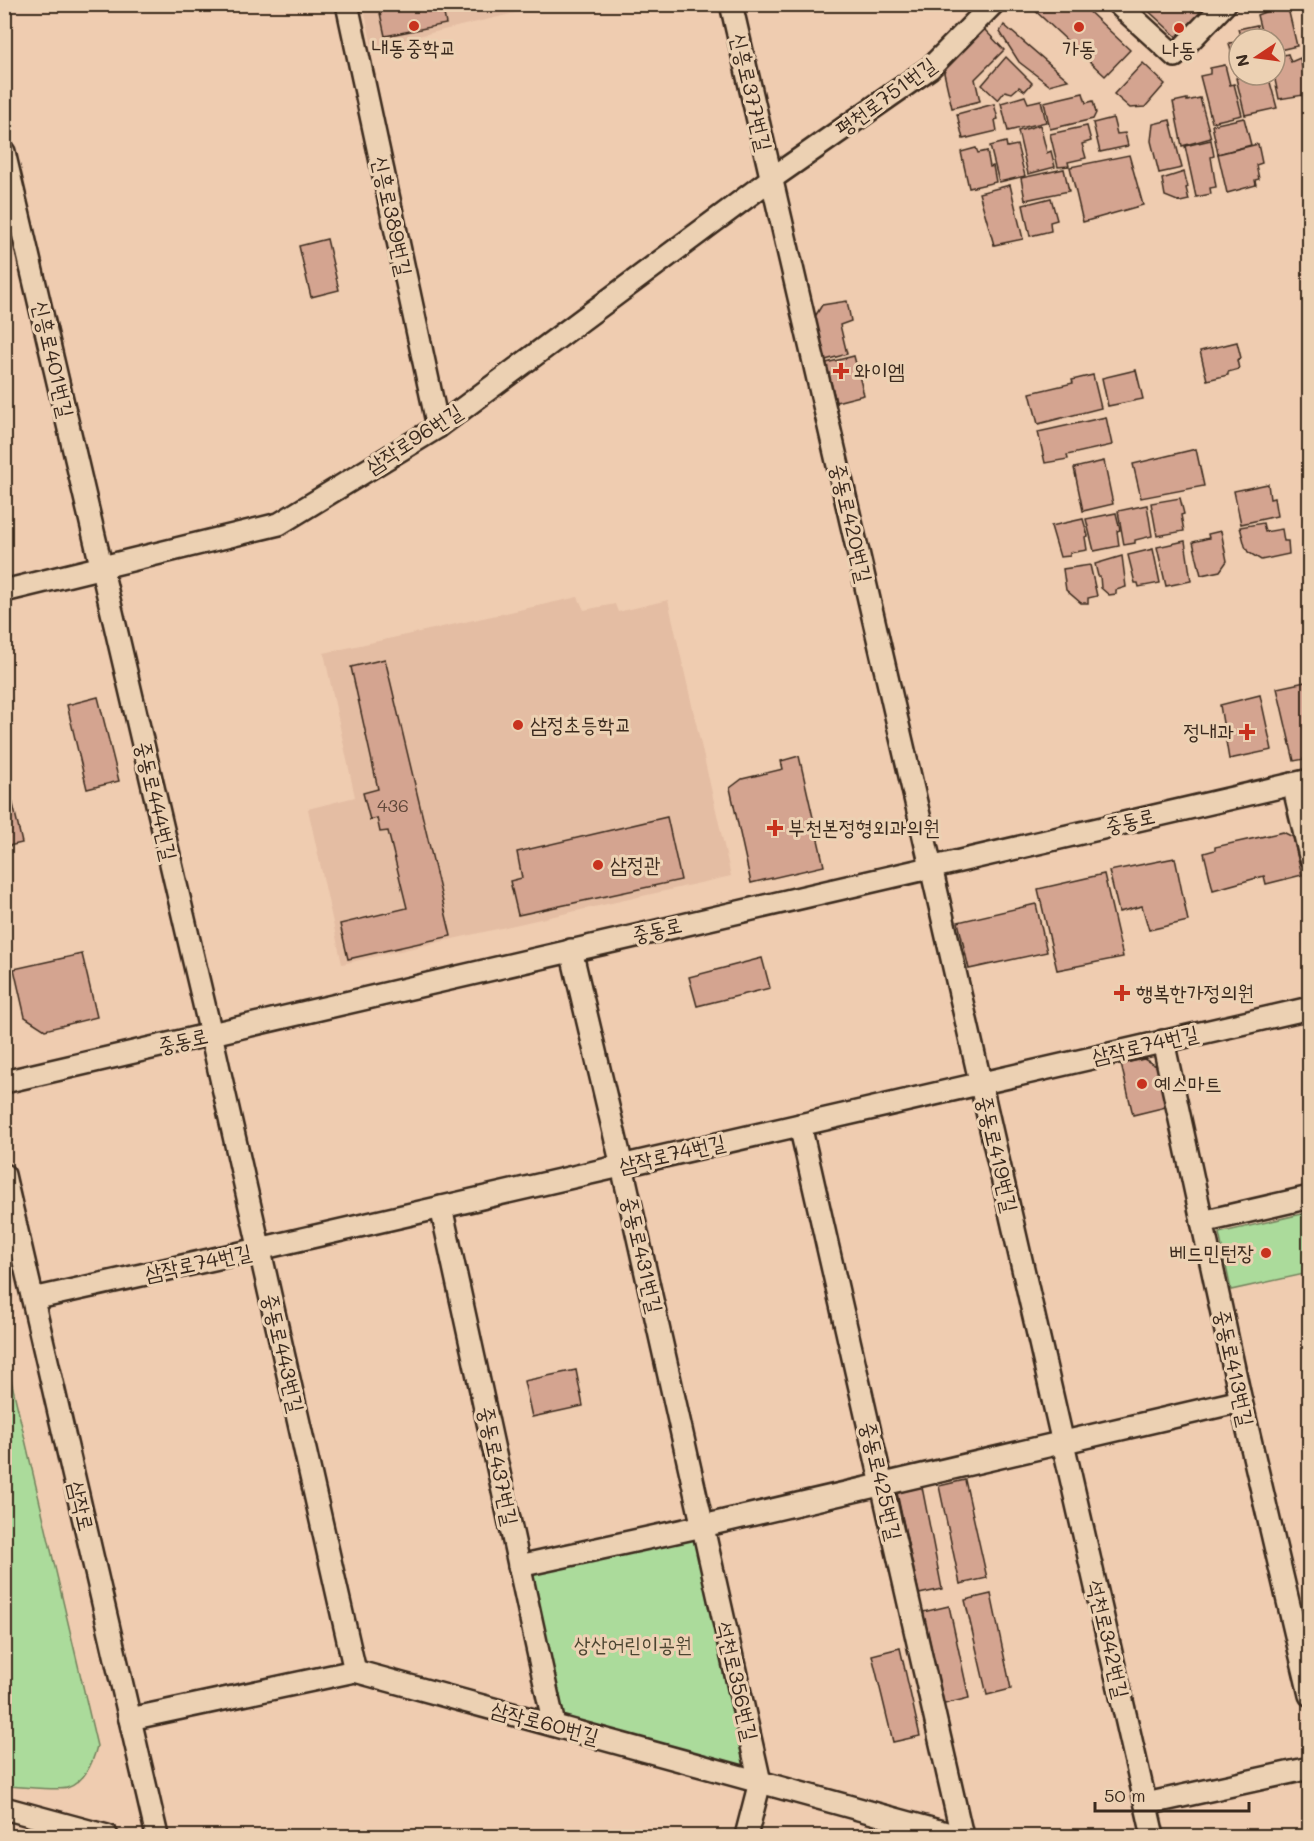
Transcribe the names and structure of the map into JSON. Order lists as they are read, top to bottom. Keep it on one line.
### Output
{"streets":{"street":["신흥로377번길","평천로751번길","신흥로389번길","신흥로401번길","삼작로96번길","중동로420번길","중동로444번길","중동로","삼작로74번길","중동로419번길","중동로431번길","중동로443번길","중동로413번길","중동로437번길","중동로425번길","삼작로","석천로342번길","석천로356번길","삼작로60번길"]},"crossings":[["신흥로377번길","평천로751번길"],["신흥로377번길","삼작로96번길"],["신흥로377번길","중동로420번길"],["평천로751번길","삼작로96번길"],["평천로751번길","중동로420번길"],["신흥로389번길","삼작로96번길"],["신흥로401번길","삼작로96번길"],["신흥로401번길","중동로444번길"],["삼작로96번길","중동로420번길"],["삼작로96번길","중동로444번길"],["중동로420번길","중동로"],["중동로420번길","중동로419번길"],["중동로444번길","중동로"],["중동로444번길","중동로443번길"],["중동로","중동로419번길"],["중동로","중동로431번길"],["중동로","중동로443번길"],["삼작로74번길","중동로419번길"],["삼작로74번길","중동로431번길"],["삼작로74번길","중동로443번길"],["삼작로74번길","중동로413번길"],["삼작로74번길","중동로437번길"],["삼작로74번길","중동로425번길"],["삼작로74번길","삼작로"],["중동로419번길","석천로342번길"],["중동로431번길","석천로356번길"],["중동로443번길","삼작로60번길"],["중동로437번길","삼작로60번길"],["삼작로","삼작로60번길"],["석천로356번길","삼작로60번길"]],"parks":["상산어린이공원"],"places":{"other":["내동중학교","가동","나동","삼정초등학교","삼정관","예스마트","베드민턴장"],"health":["와이엠","정내과","부천본정형외과의원","행복한가정의원"]},"house_numbers":["436"],"scale_bar":"50 m","north":"left"}
